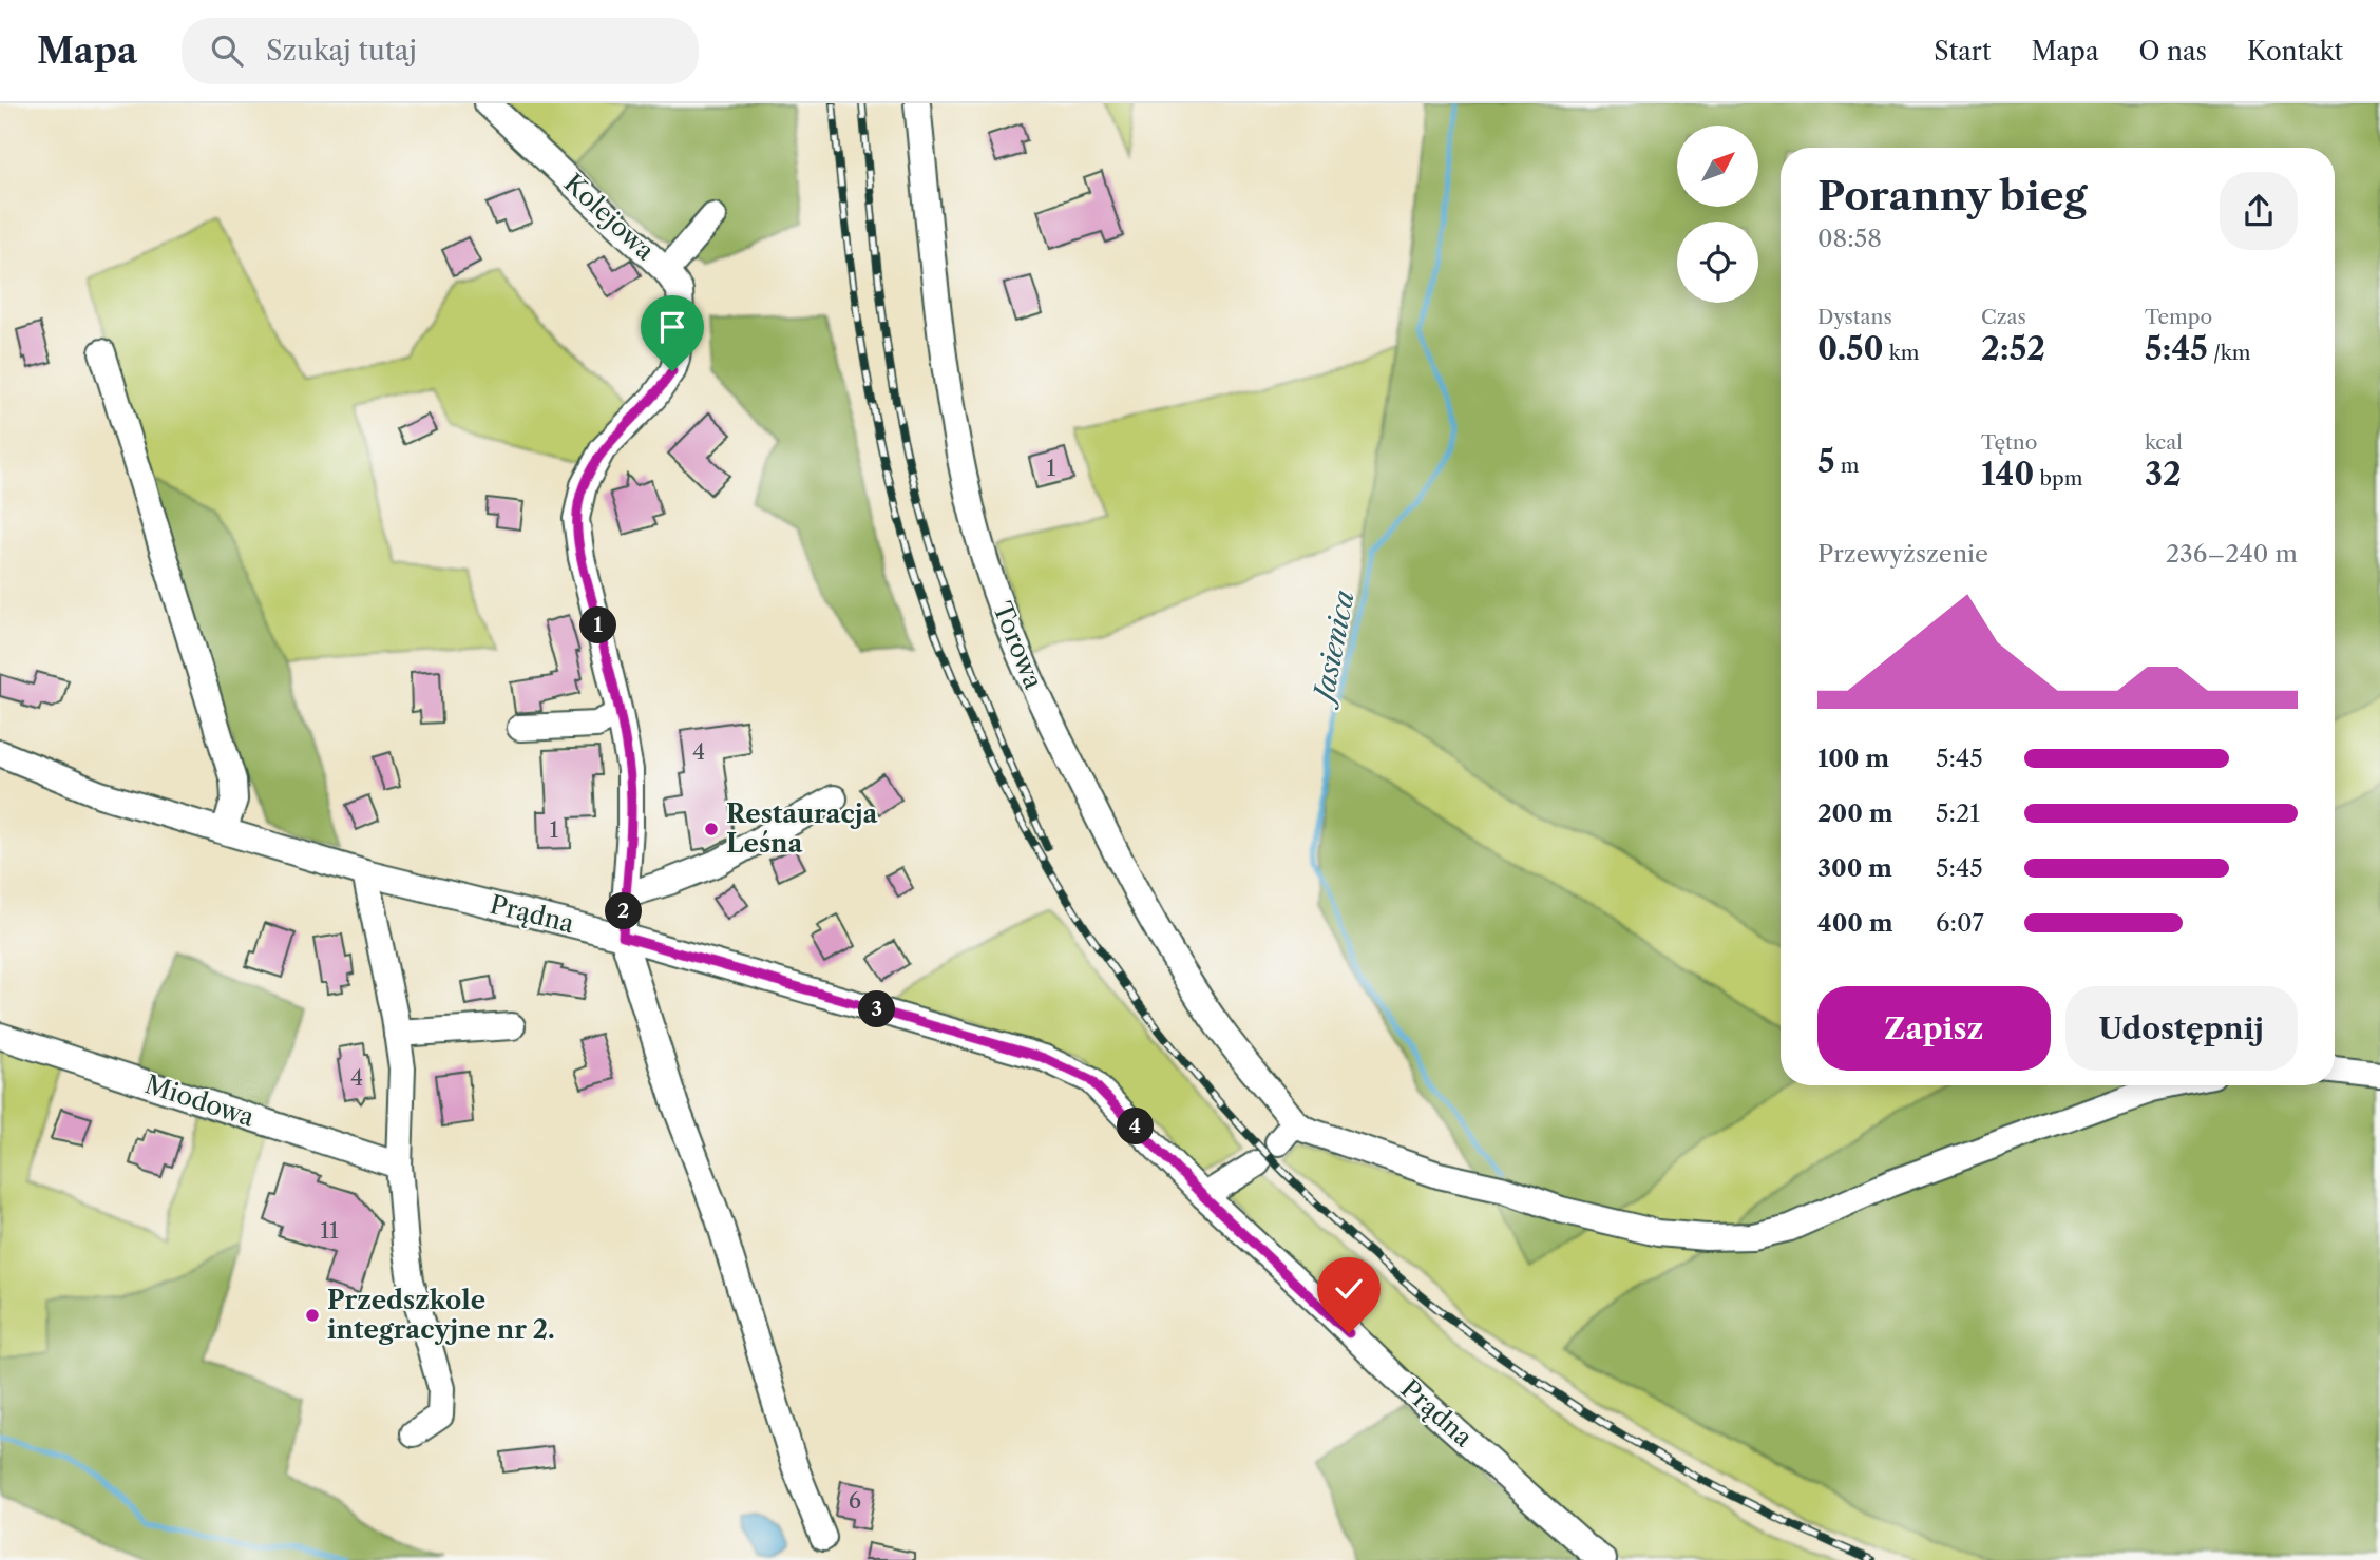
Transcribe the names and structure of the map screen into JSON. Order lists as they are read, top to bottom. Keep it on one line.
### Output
{"streets":{"street":["Kolejowa","Torowa","Prądna","Miodowa"]},"crossings":[["Kolejowa","Prądna"]],"water":["Jasienica"],"places":["Restauracja Leśna","Przedszkole integracyjne nr 2."],"house_numbers":["1","4","1","4","11","6"],"north":"top right","page":{"header":"Mapa","search":"Szukaj tutaj","nav":["Start","Mapa","O nas","Kontakt"],"heading":["Poranny bieg","08:58"],"stats":[["Dystans","0.50 km"],["Czas","2:52"],["Tempo","5:45 /km"],["5 m"],["Tętno","140 bpm"],["kcal","32"]],"chart":["Przewyższenie","236–240 m"],"pins":["1","2","3","4"],"list":[{"name":"100 m","note":"5:45"},{"name":"200 m","note":"5:21"},{"name":"300 m","note":"5:45"},{"name":"400 m","note":"6:07"}],"buttons":["Zapisz","Udostępnij"]}}
